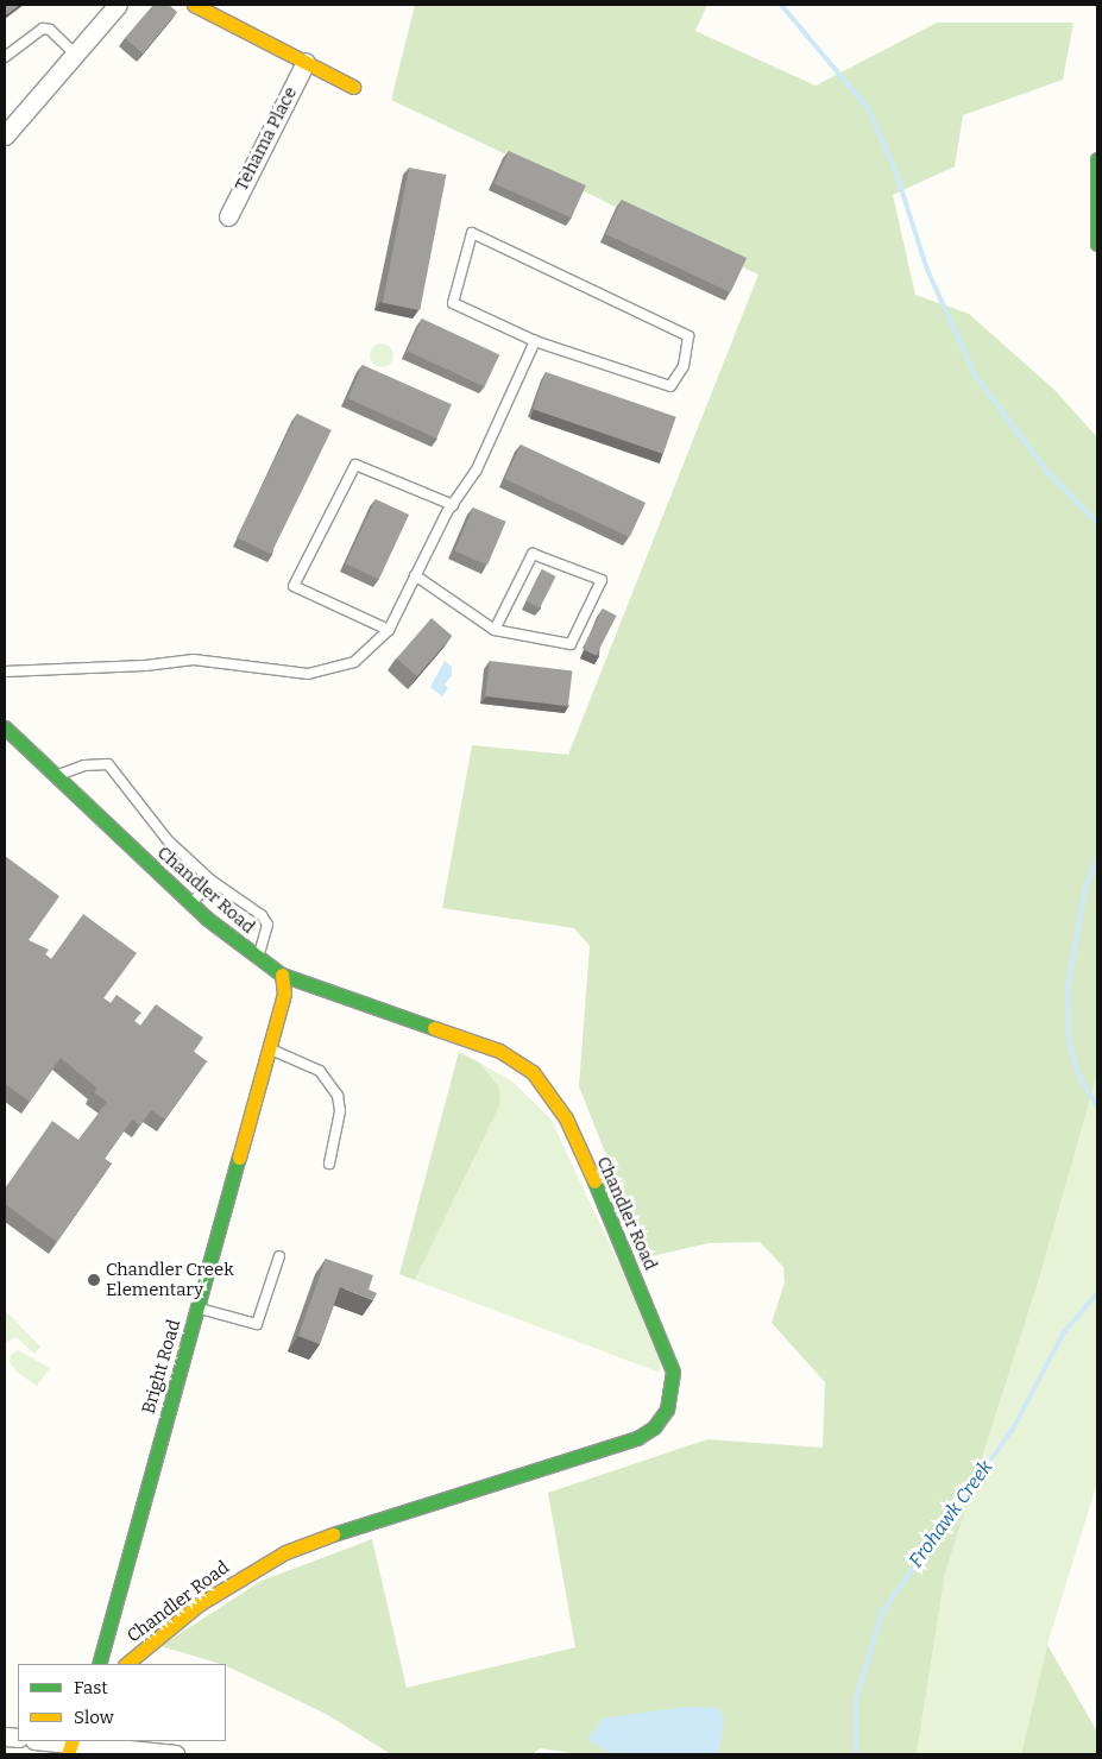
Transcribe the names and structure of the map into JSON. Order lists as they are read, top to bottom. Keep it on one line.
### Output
{"streets":{"street":["Tehama Place","Chandler Road","Bright Road"]},"crossings":[["Chandler Road","Bright Road"]],"water":["Frohawk Creek"],"places":["Chandler Creek Elementary"],"legend":["Fast","Slow"]}
